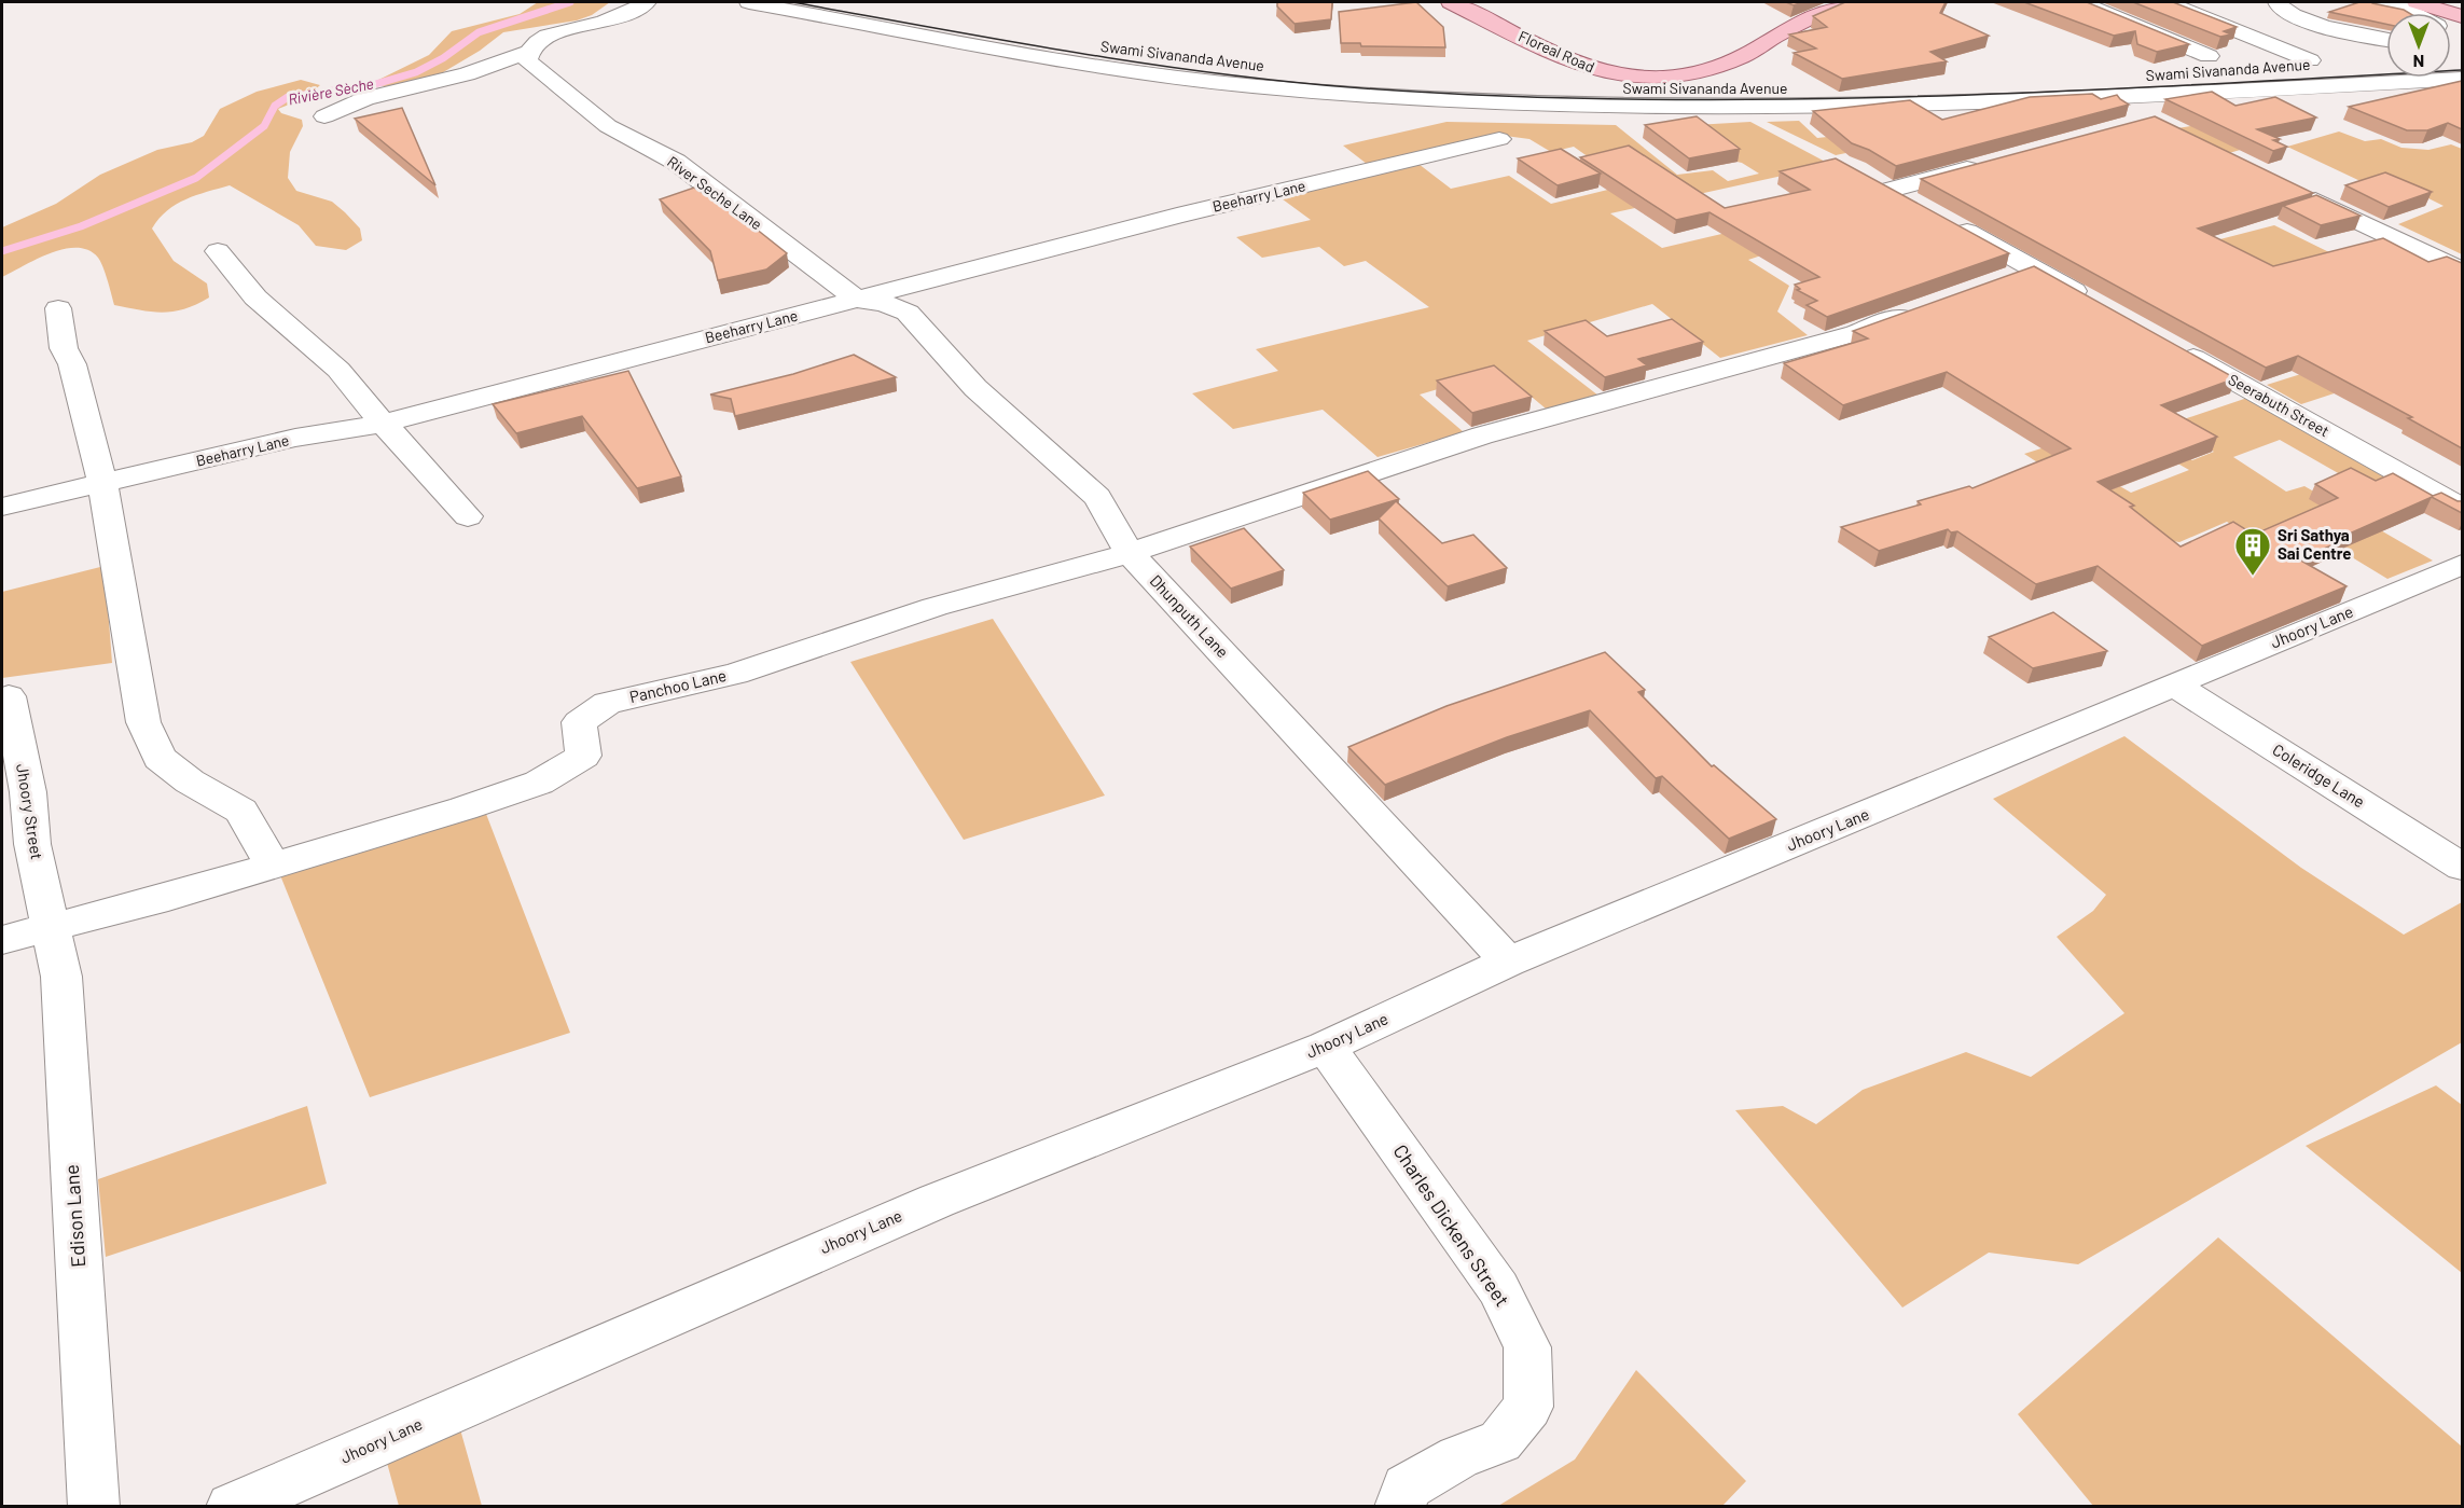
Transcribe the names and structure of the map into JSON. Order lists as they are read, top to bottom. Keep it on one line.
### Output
{"streets":{"main road":["Floreal Road"],"street":["Swami Sivananda Avenue","River Seche Lane","Beeharry Lane","Seerabuth Street","Dhunputh Lane","Jhoory Lane","Panchoo Lane","Coleridge Lane","Jhoory Street","Edison Lane","Charles Dickens Street"]},"crossings":[["River Seche Lane","Beeharry Lane"],["River Seche Lane","Dhunputh Lane"],["Beeharry Lane","Dhunputh Lane"],["Dhunputh Lane","Jhoory Lane"],["Dhunputh Lane","Panchoo Lane"],["Jhoory Lane","Coleridge Lane"],["Jhoory Lane","Charles Dickens Street"],["Jhoory Street","Edison Lane"]],"water":["Rivière Sèche"],"places":{"building":["Sri Sathya Sai Centre"]},"north":"bottom"}
